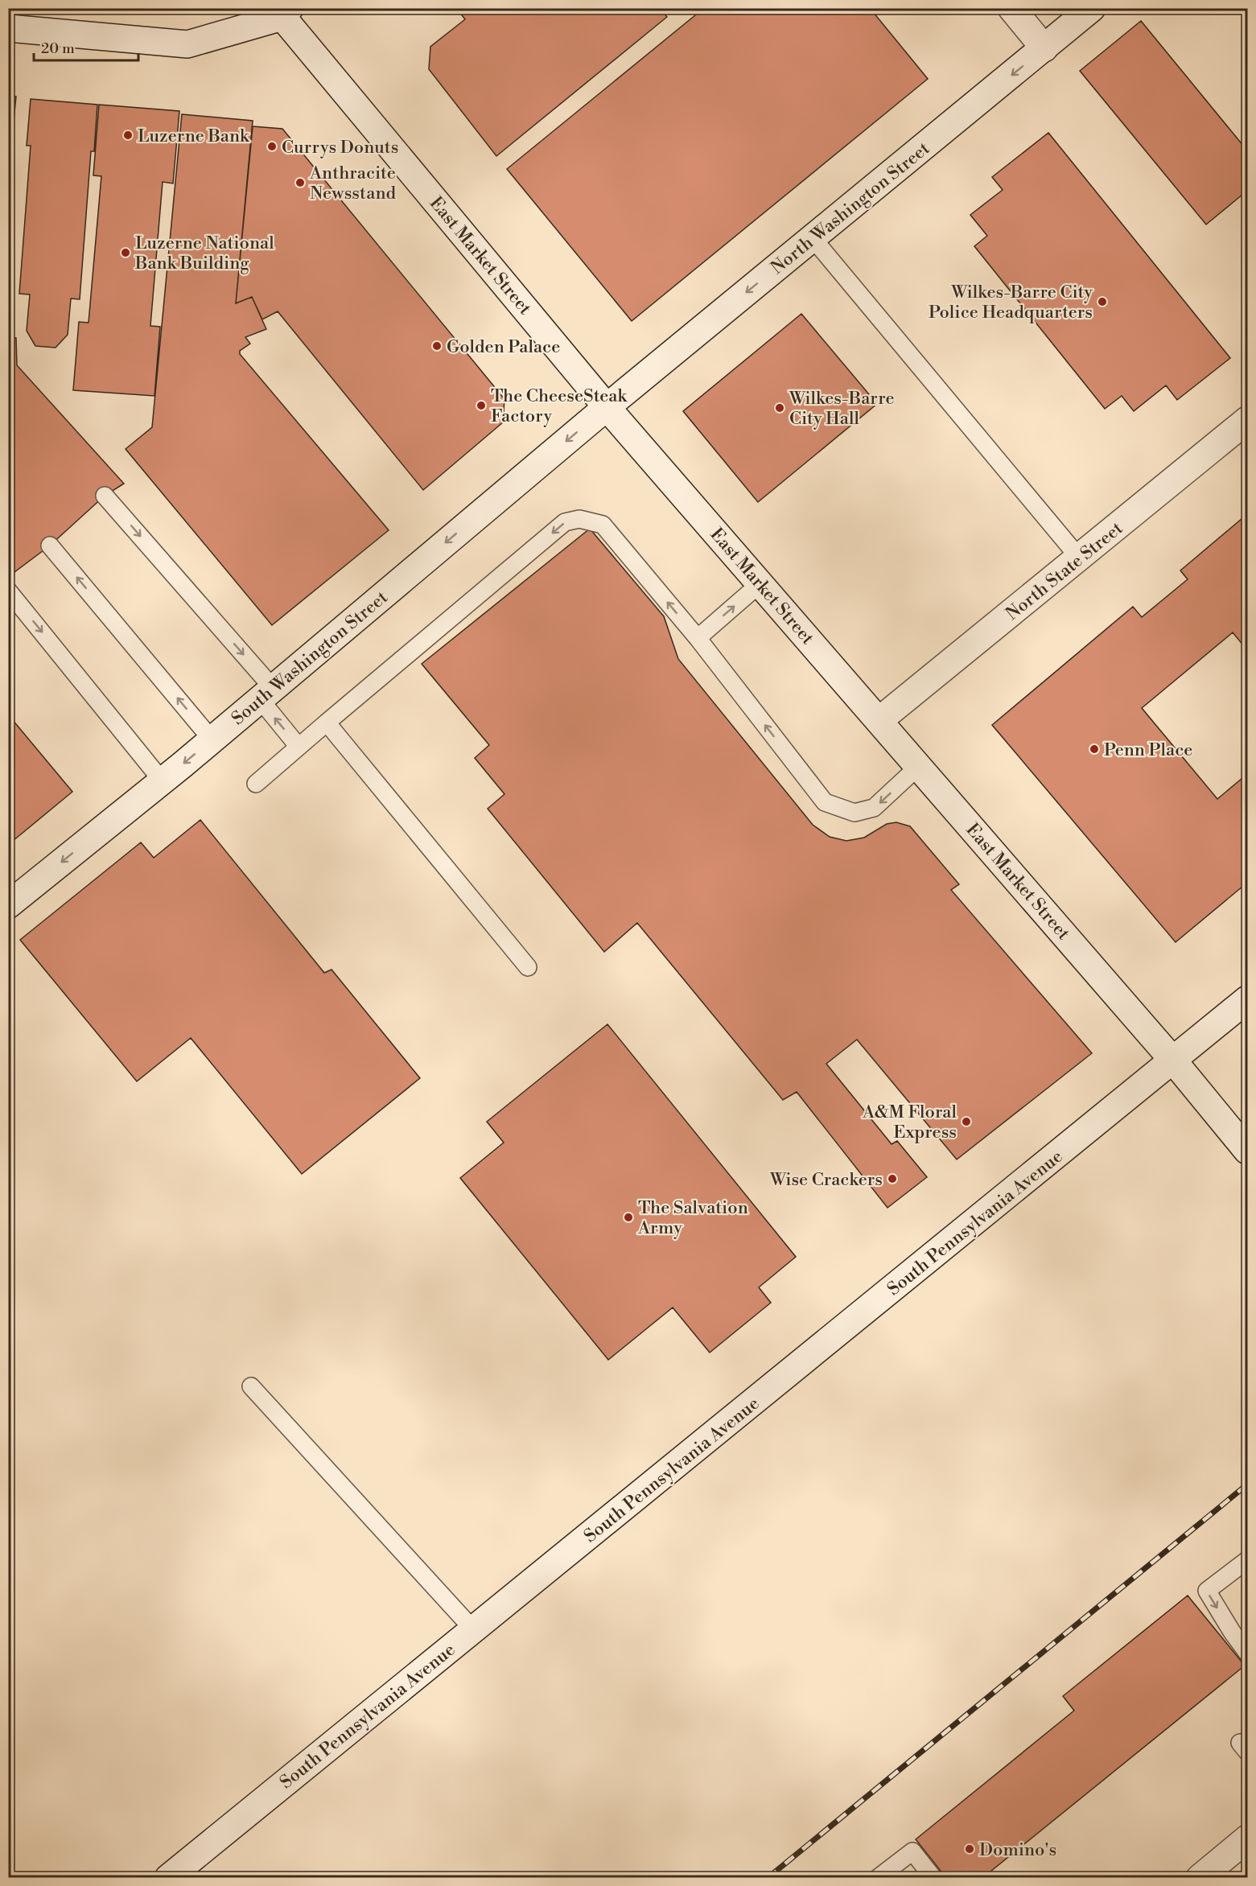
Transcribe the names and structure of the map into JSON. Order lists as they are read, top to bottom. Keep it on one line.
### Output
{"streets":{"main road":["North Washington Street","East Market Street","North State Street","South Washington Street","South Pennsylvania Avenue"]},"crossings":[["North Washington Street","East Market Street"],["North Washington Street","South Washington Street"],["East Market Street","North State Street"],["East Market Street","South Washington Street"],["East Market Street","South Pennsylvania Avenue"]],"one_way":["North Washington Street","South Washington Street"],"places":["Luzerne Bank","Currys Donuts","Anthracite Newsstand","Luzerne National Bank Building","Wilkes-Barre City Police Headquarters","Golden Palace","The CheeseSteak Factory","Wilkes-Barre City Hall","Penn Place","A&M Floral Express","Wise Crackers","The Salvation Army","Domino's"],"scale_bar":"20 m"}
